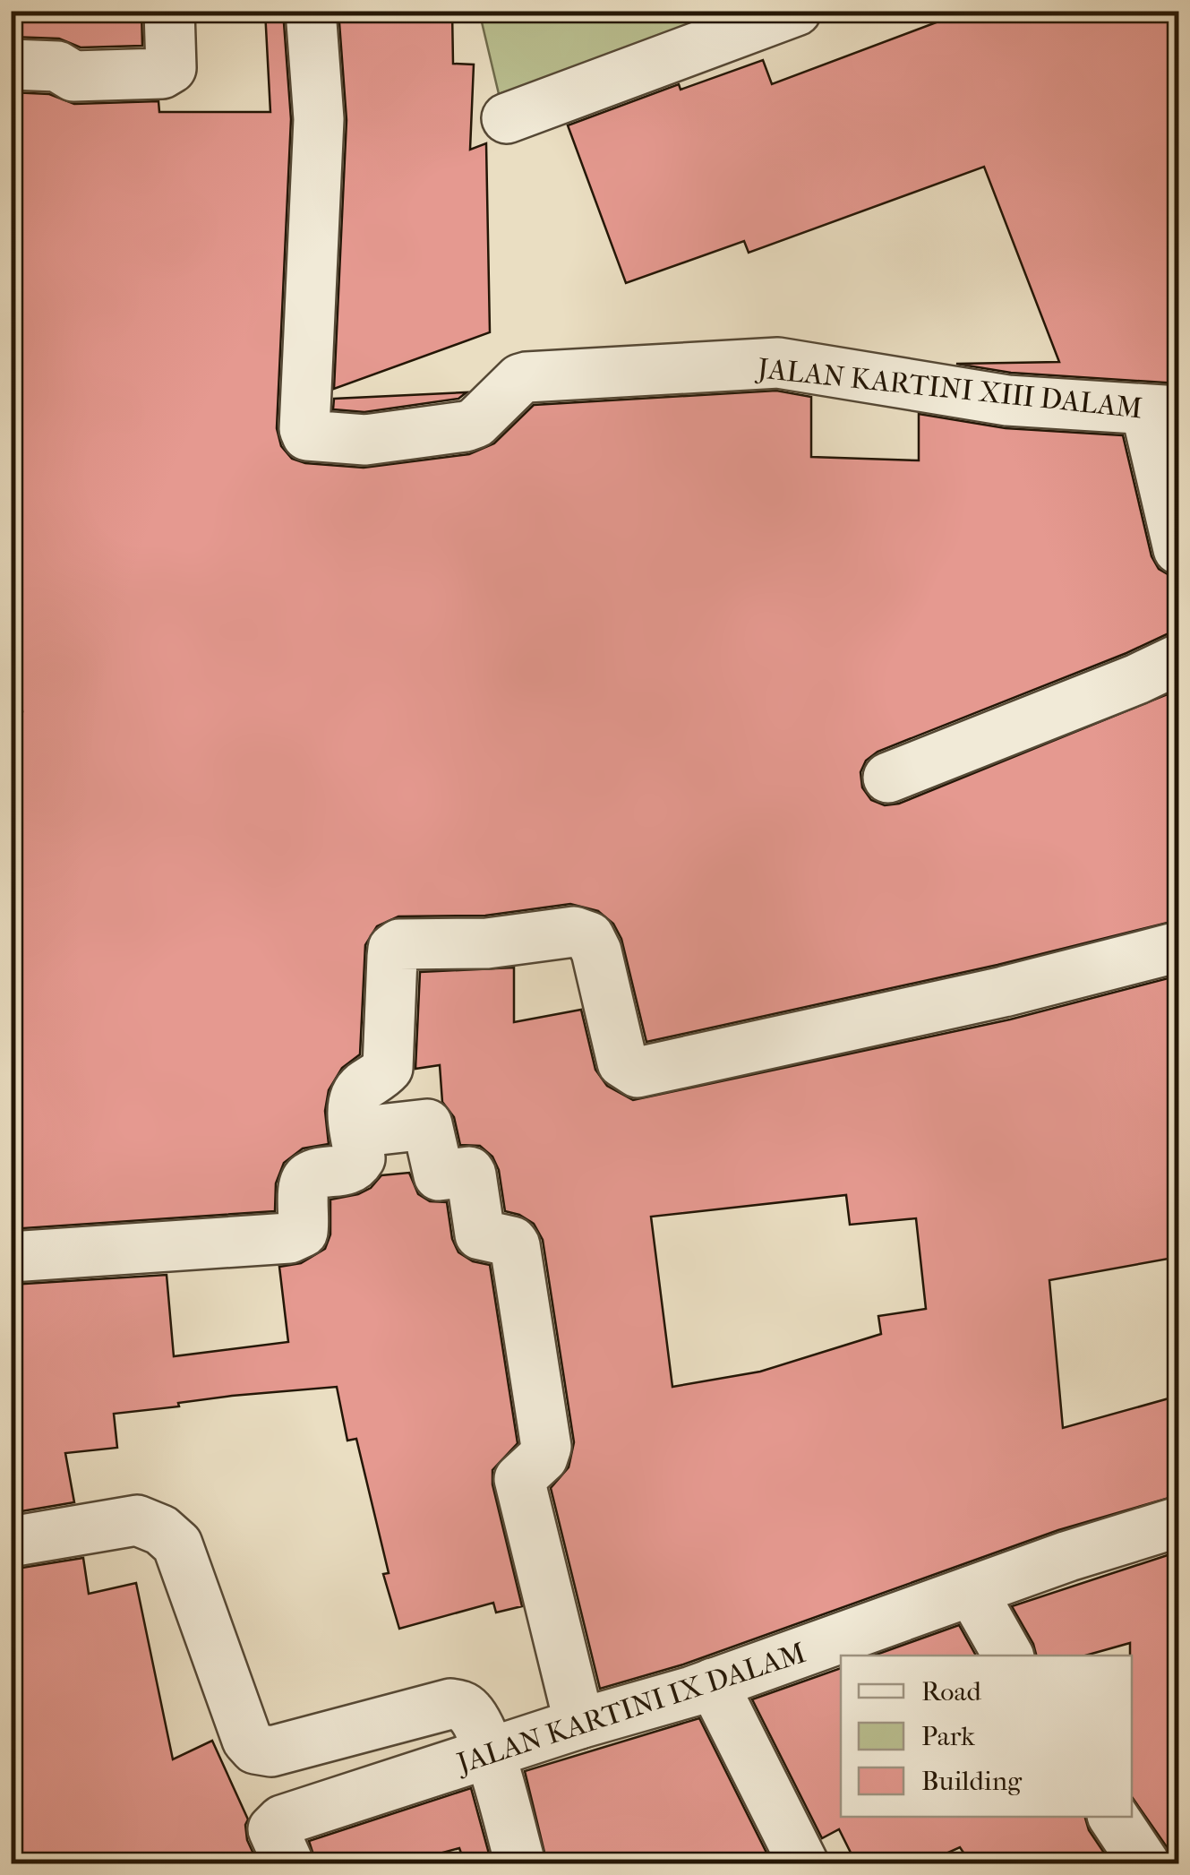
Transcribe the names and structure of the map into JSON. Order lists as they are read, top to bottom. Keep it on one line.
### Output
{"streets":{"street":["JALAN KARTINI XIII DALAM","JALAN KARTINI IX DALAM"]},"legend":["Road","Park","Building"]}
